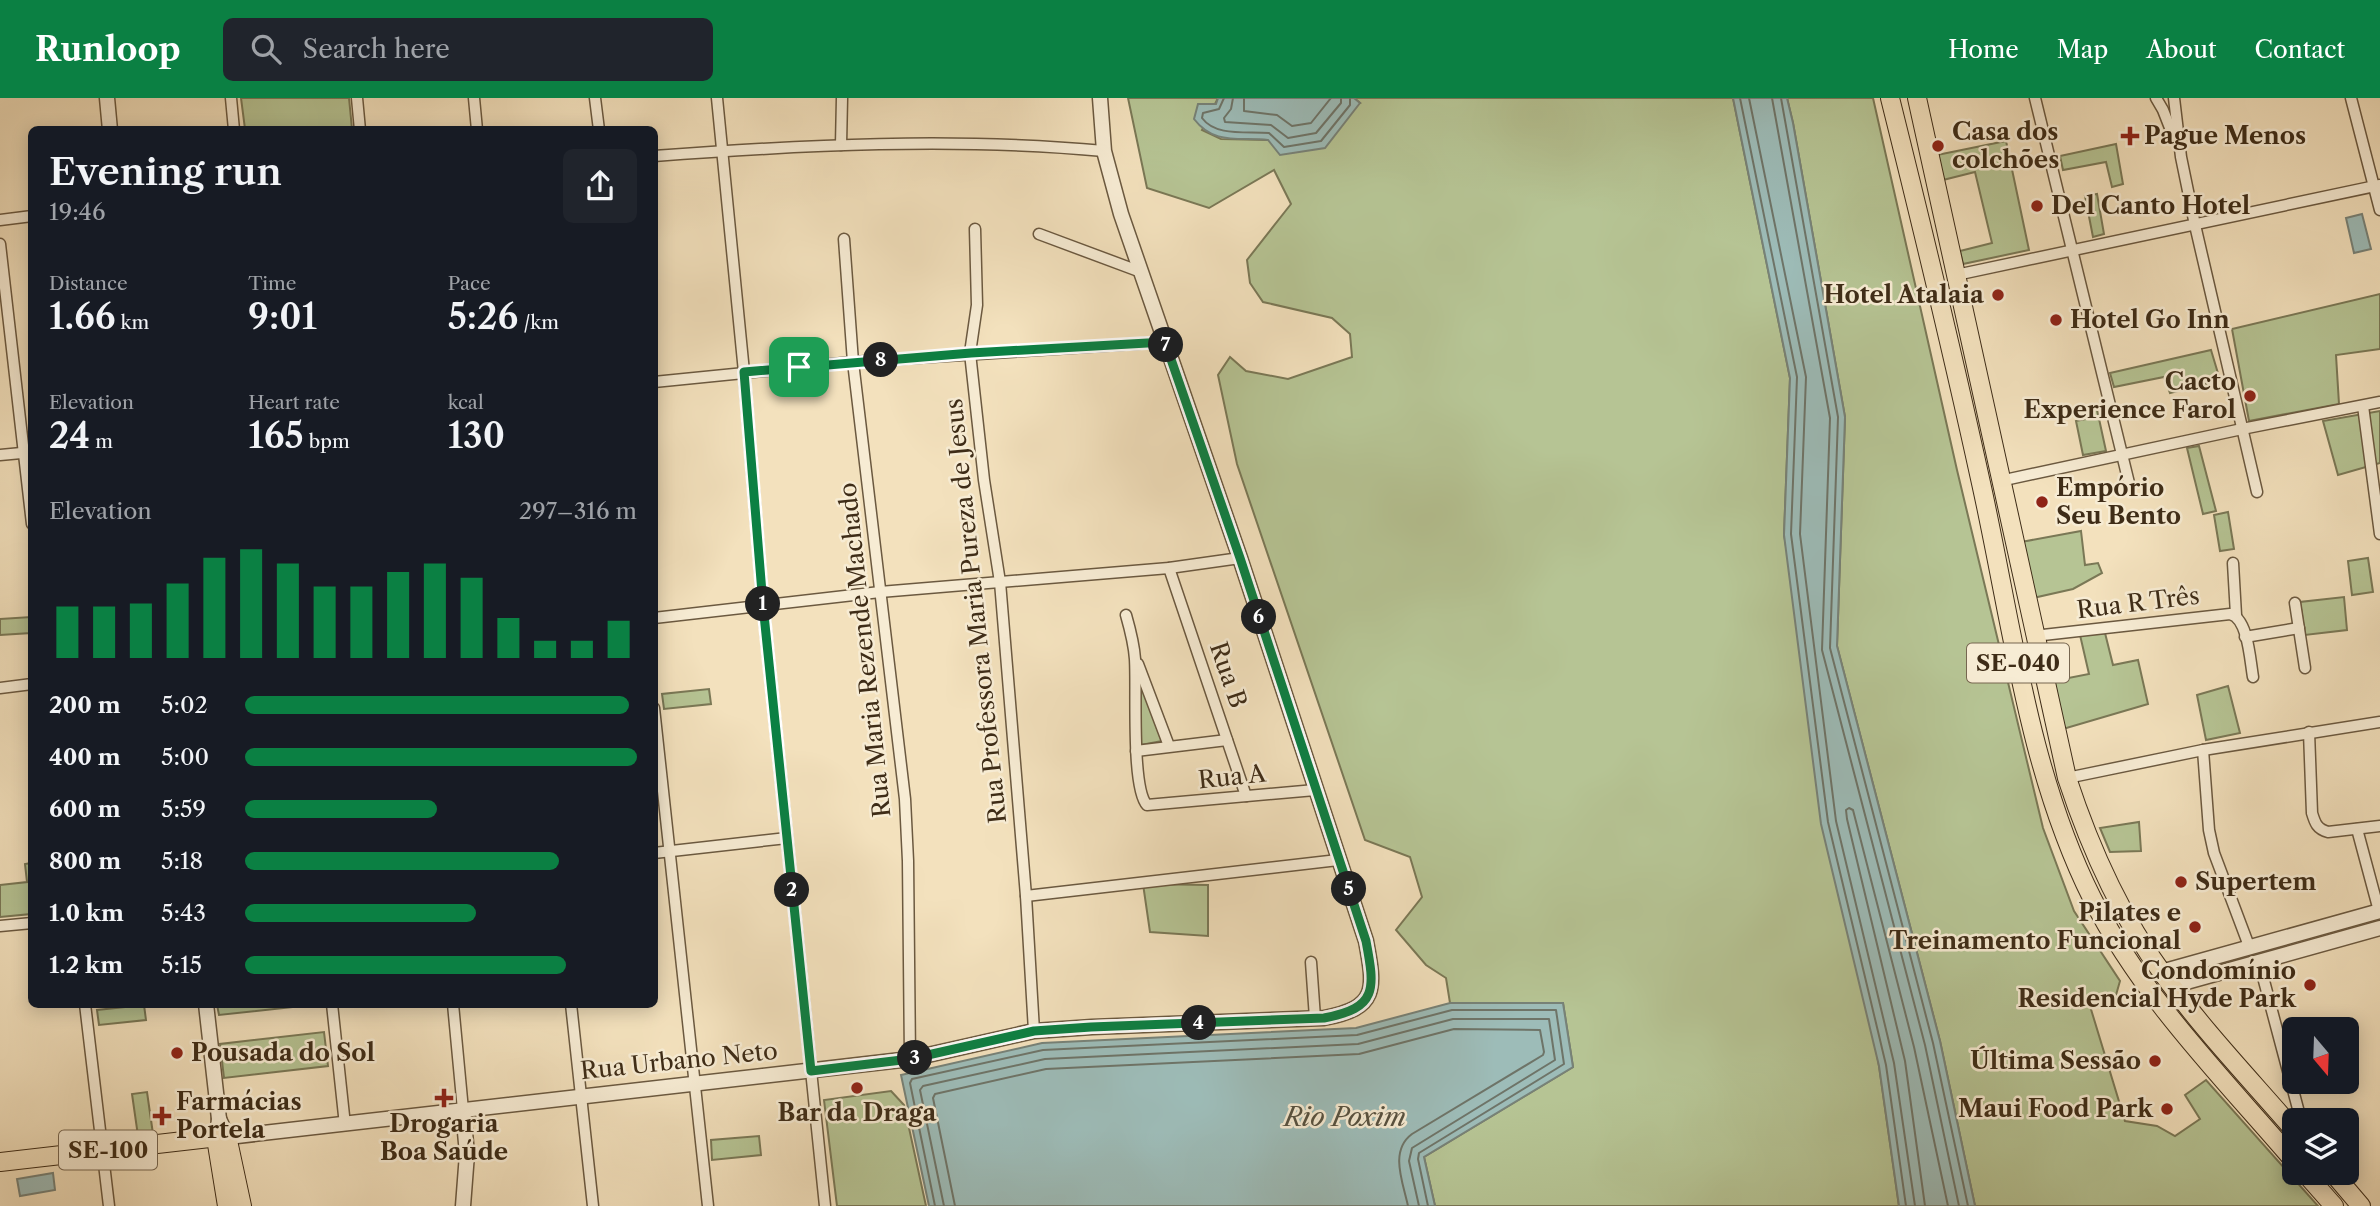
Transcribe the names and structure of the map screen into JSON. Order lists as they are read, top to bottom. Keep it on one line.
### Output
{"streets":{"main road":["SE-040","Rua Urbano Neto","SE-100"],"street":["Rua R Três","Rua Professora Maria Pureza de Jesus","Rua Maria Rezende Machado","Rua B","Rua A"]},"crossings":[["Rua R Três","SE-040"],["Rua Professora Maria Pureza de Jesus","Rua Urbano Neto"],["Rua Maria Rezende Machado","Rua Urbano Neto"],["Rua B","Rua A"]],"water":["Rio Poxim"],"places":{"health":["Pague Menos","Drogaria Boa Saúde","Farmácias Portela"],"other":["Casa dos colchões","Del Canto Hotel","Hotel Atalaia","Hotel Go Inn","Cacto Experience Farol","Empório Seu Bento","Supertem","Pilates e Treinamento Funcional","Condomínio Residencial Hyde Park","Pousada do Sol","Última Sessão","Bar da Draga","Maui Food Park"]},"north":"bottom","page":{"header":"Runloop","search":"Search here","nav":["Home","Map","About","Contact"],"heading":["Evening run","19:46"],"stats":[["Distance","1.66 km"],["Time","9:01"],["Pace","5:26 /km"],["Elevation","24 m"],["Heart rate","165 bpm"],["kcal","130"]],"pins":["7","8","1","6","5","2","4","3"],"chart":["Elevation","297–316 m"],"list":[{"name":"200 m","note":"5:02"},{"name":"400 m","note":"5:00"},{"name":"600 m","note":"5:59"},{"name":"800 m","note":"5:18"},{"name":"1.0 km","note":"5:43"},{"name":"1.2 km","note":"5:15"}]}}
